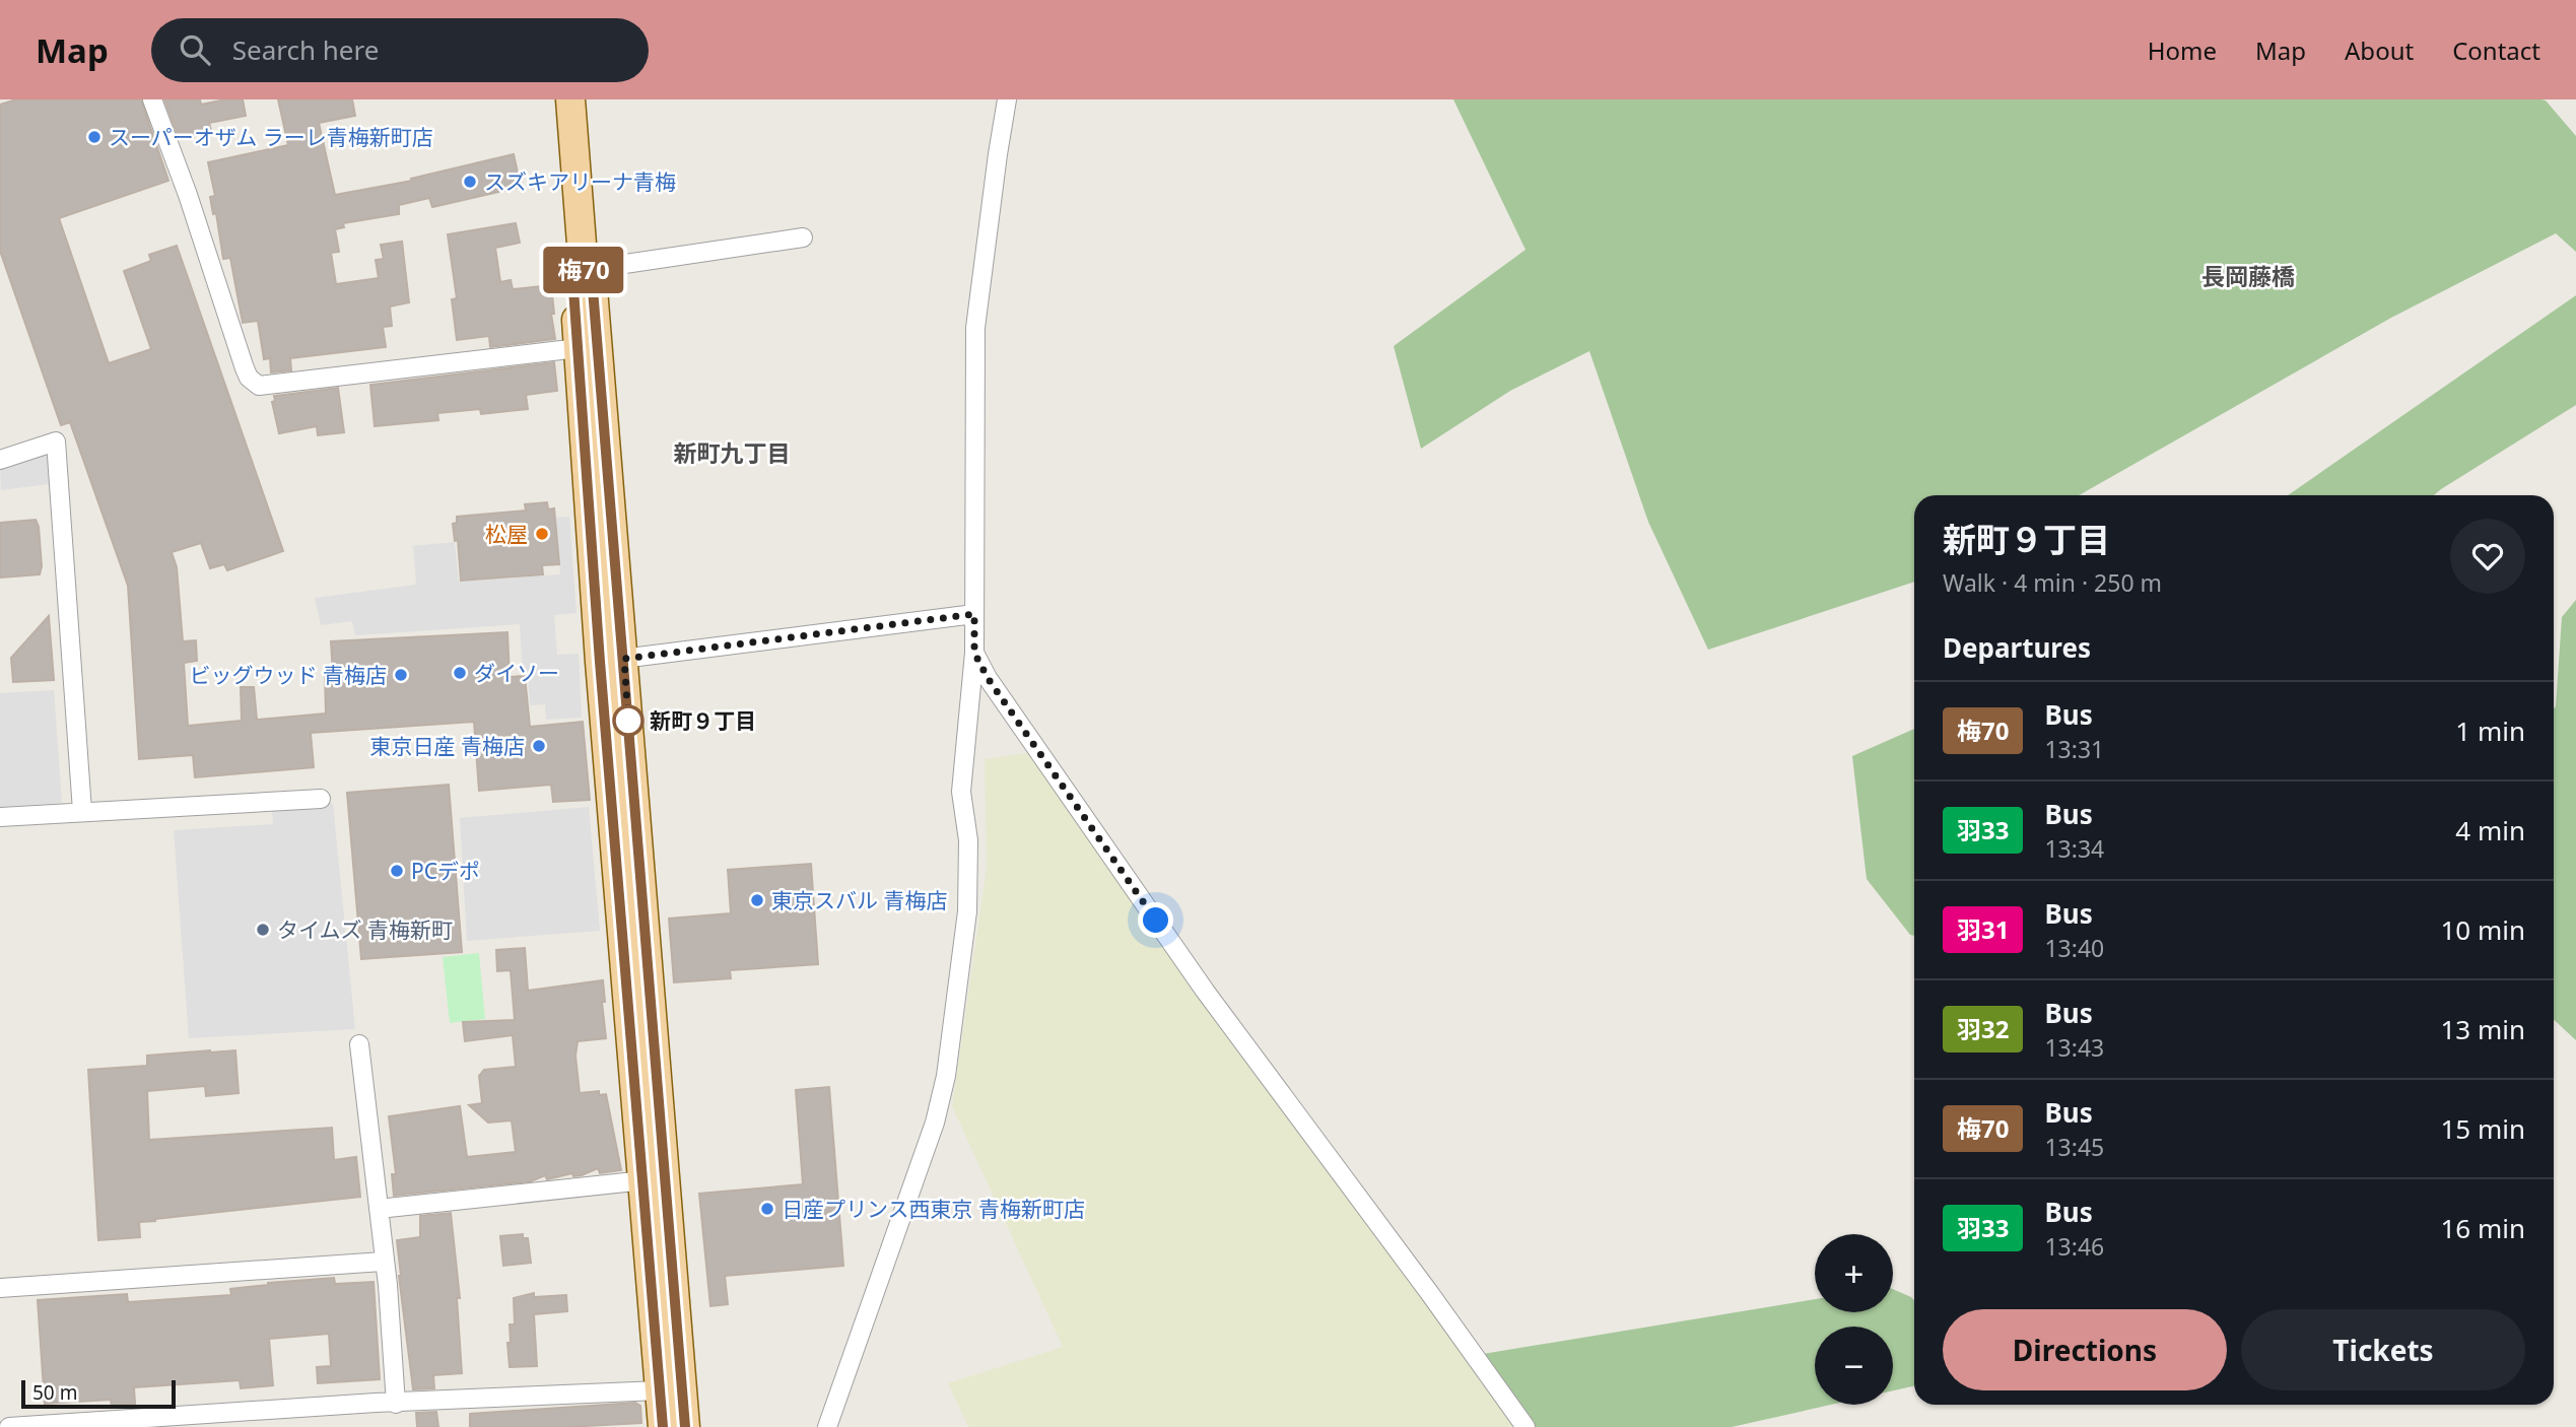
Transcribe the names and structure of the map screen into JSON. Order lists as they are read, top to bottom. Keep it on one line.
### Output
{"districts":["長岡藤橋","新町九丁目"],"places":["スーパーオザム ラーレ青梅新町店","スズキアリーナ青梅","松屋","ダイソー","ビッグウッド 青梅店","新町９丁目","東京日産 青梅店","PCデポ","東京スバル 青梅店","タイムズ 青梅新町","日産プリンス西東京 青梅新町店"],"lines":["bus line 梅70"],"scale_bar":"50 m","page":{"header":"Map","search":"Search here","nav":["Home","Map","About","Contact"],"on_map":"梅70","heading":[["新町９丁目","Walk · 4 min · 250 m"],"Departures"],"list":[{"mark":"梅70","name":"Bus","note":"13:31","value":"1 min"},{"mark":"羽33","name":"Bus","note":"13:34","value":"4 min"},{"mark":"羽31","name":"Bus","note":"13:40","value":"10 min"},{"mark":"羽32","name":"Bus","note":"13:43","value":"13 min"},{"mark":"梅70","name":"Bus","note":"13:45","value":"15 min"},{"mark":"羽33","name":"Bus","note":"13:46","value":"16 min"}],"map_buttons":["+","−"],"buttons":["Directions","Tickets"],"scale":"50 m"}}
